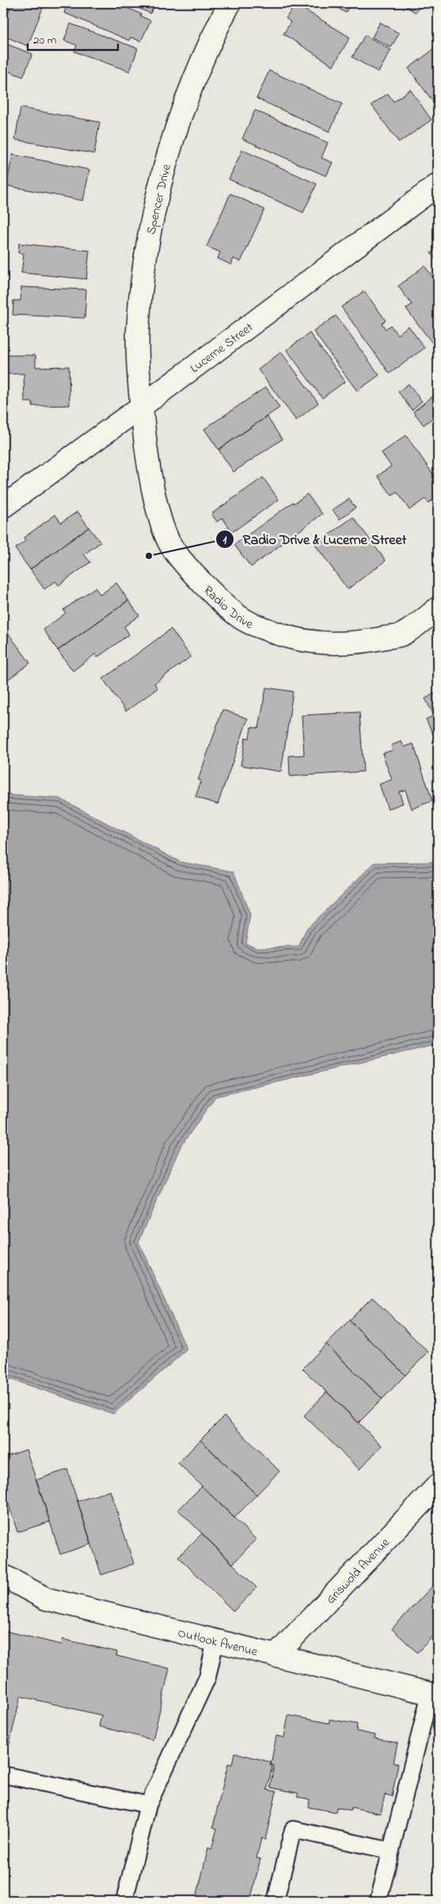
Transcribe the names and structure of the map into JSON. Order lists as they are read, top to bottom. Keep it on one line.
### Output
{"streets":{"street":["Spencer Drive","Lucerne Street","Radio Drive","Griswold Avenue","Outlook Avenue"]},"crossings":[["Spencer Drive","Lucerne Street"],["Spencer Drive","Radio Drive"],["Lucerne Street","Radio Drive"],["Griswold Avenue","Outlook Avenue"]],"places":["Radio Drive & Lucerne Street"],"scale_bar":"20 m"}
